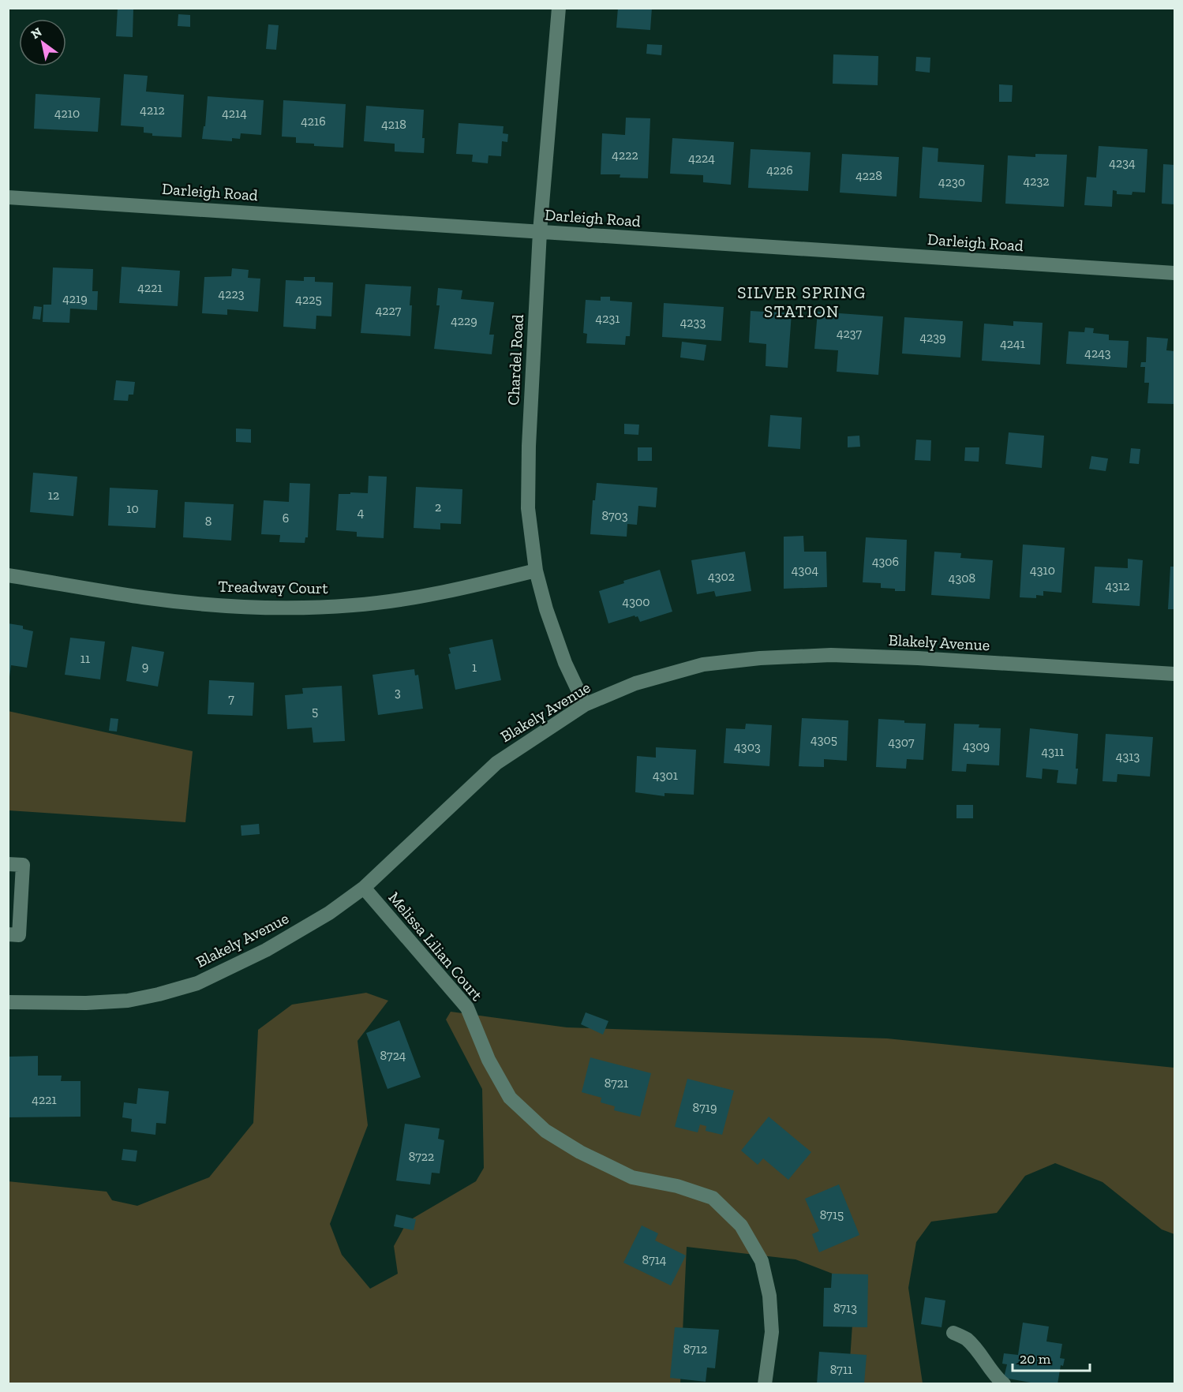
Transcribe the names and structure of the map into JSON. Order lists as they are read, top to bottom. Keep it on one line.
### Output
{"streets":{"street":["Darleigh Road","Chardel Road","Treadway Court","Blakely Avenue","Melissa Lilian Court"]},"crossings":[["Darleigh Road","Chardel Road"],["Chardel Road","Treadway Court"],["Chardel Road","Blakely Avenue"],["Blakely Avenue","Melissa Lilian Court"]],"districts":["SILVER SPRING STATION"],"house_numbers":["4212","4210","4214","4216","4218","4222","4224","4234","4226","4228","4232","4230","4221","4223","4219","4225","4227","4231","4229","4233","4237","4239","4241","4243","12","2","10","4","8703","6","8","4306","4304","4310","4302","4308","4312","4300","11","9","1","3","7","5","4305","4307","4309","4303","4311","4313","4301","8724","8721","4221","8719","8722","8715","8714","8713","8712","8711"],"scale_bar":"20 m","north":"top left"}
